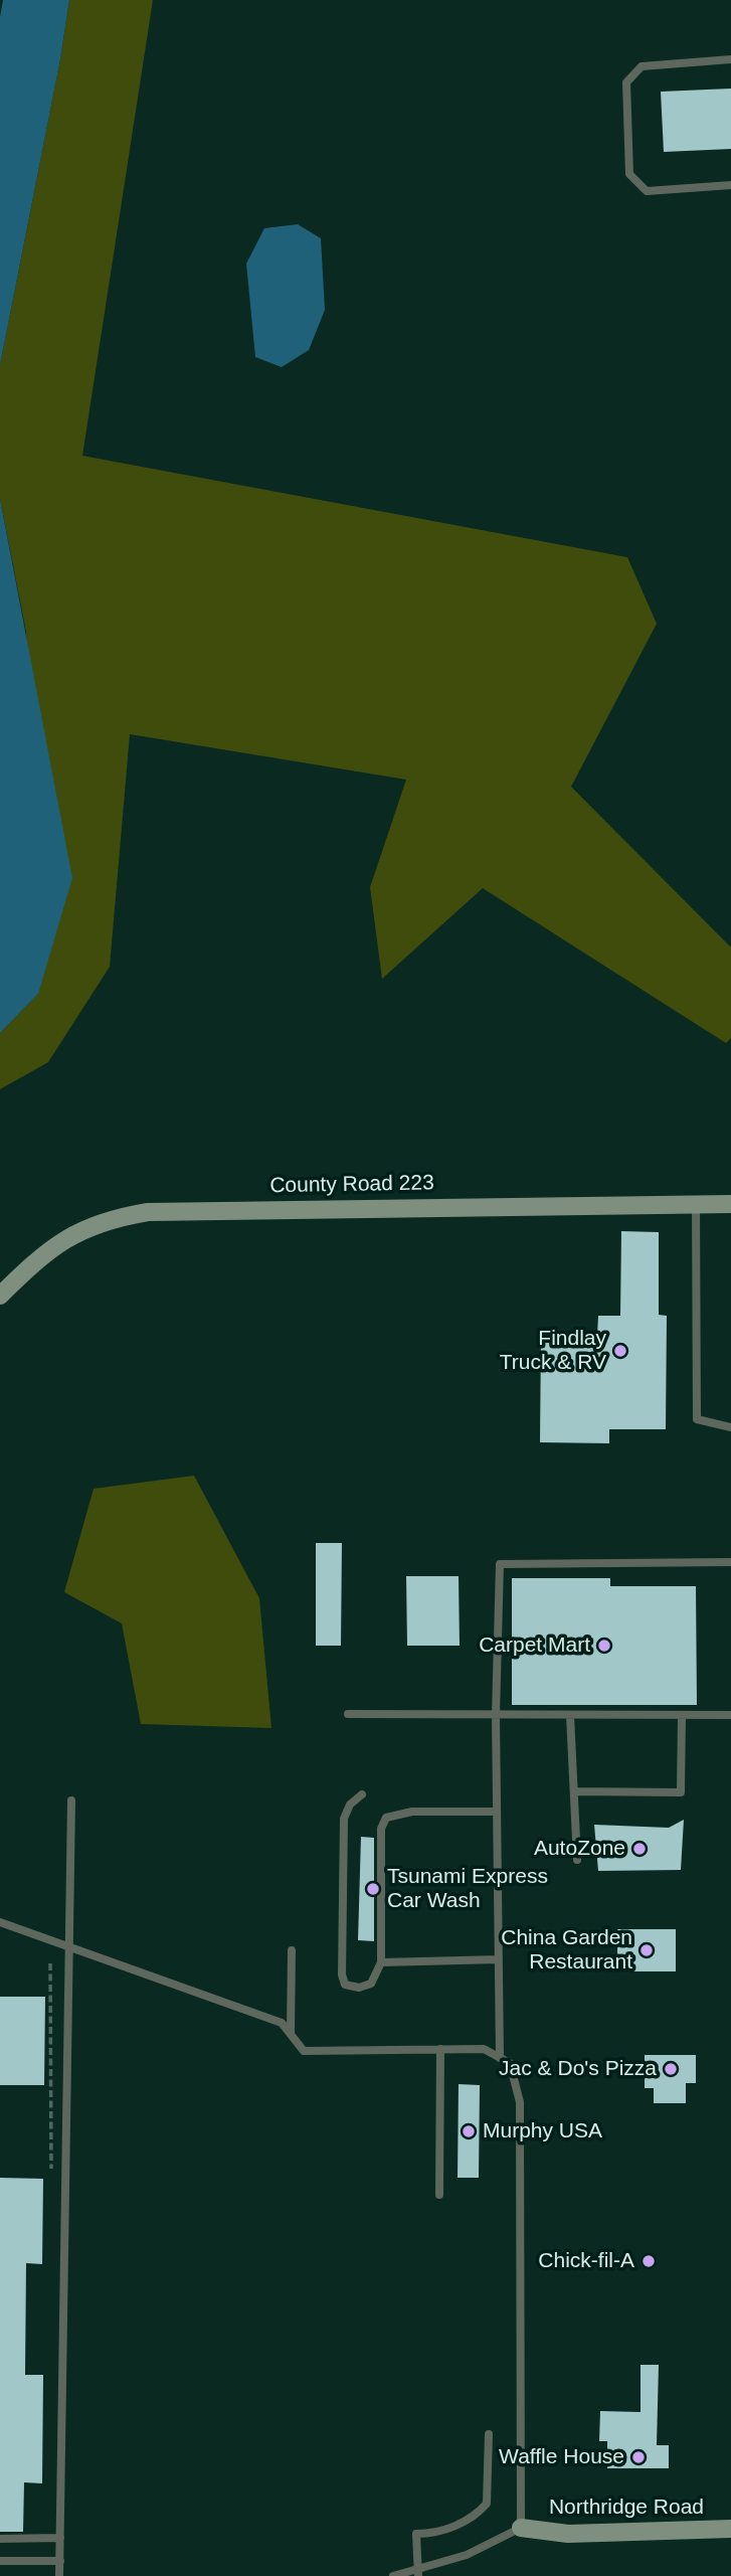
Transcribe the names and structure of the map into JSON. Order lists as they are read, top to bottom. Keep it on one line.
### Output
{"streets":{"street":["County Road 223","Northridge Road"]},"places":["Findlay Truck & RV","Carpet Mart","AutoZone","Tsunami Express Car Wash","China Garden Restaurant","Jac & Do's Pizza","Murphy USA","Chick-fil-A","Waffle House"]}
